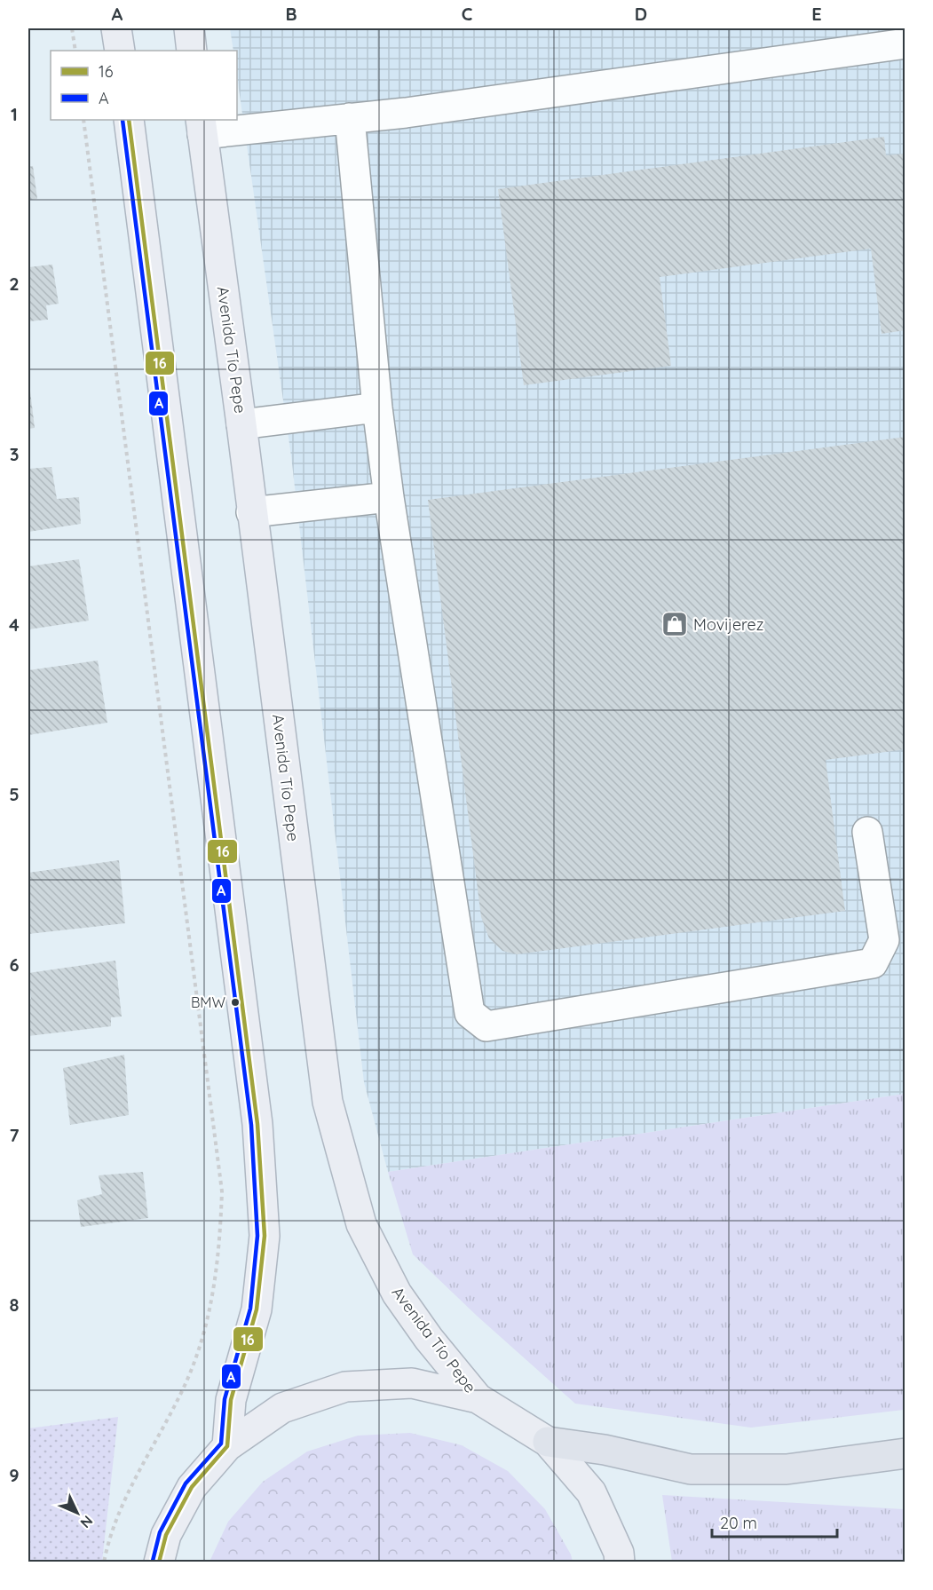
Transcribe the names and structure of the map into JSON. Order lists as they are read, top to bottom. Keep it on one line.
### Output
{"streets":{"main road":["Avenida Tío Pepe"]},"places":{"shop":["Movijerez"],"other":["BMW"]},"lines":["transit line 16","transit line A"],"legend":["16","A"],"scale_bar":"20 m","north":"bottom right","grid":{"columns":["A","B","C","D","E"],"rows":["1","2","3","4","5","6","7","8","9"]}}
